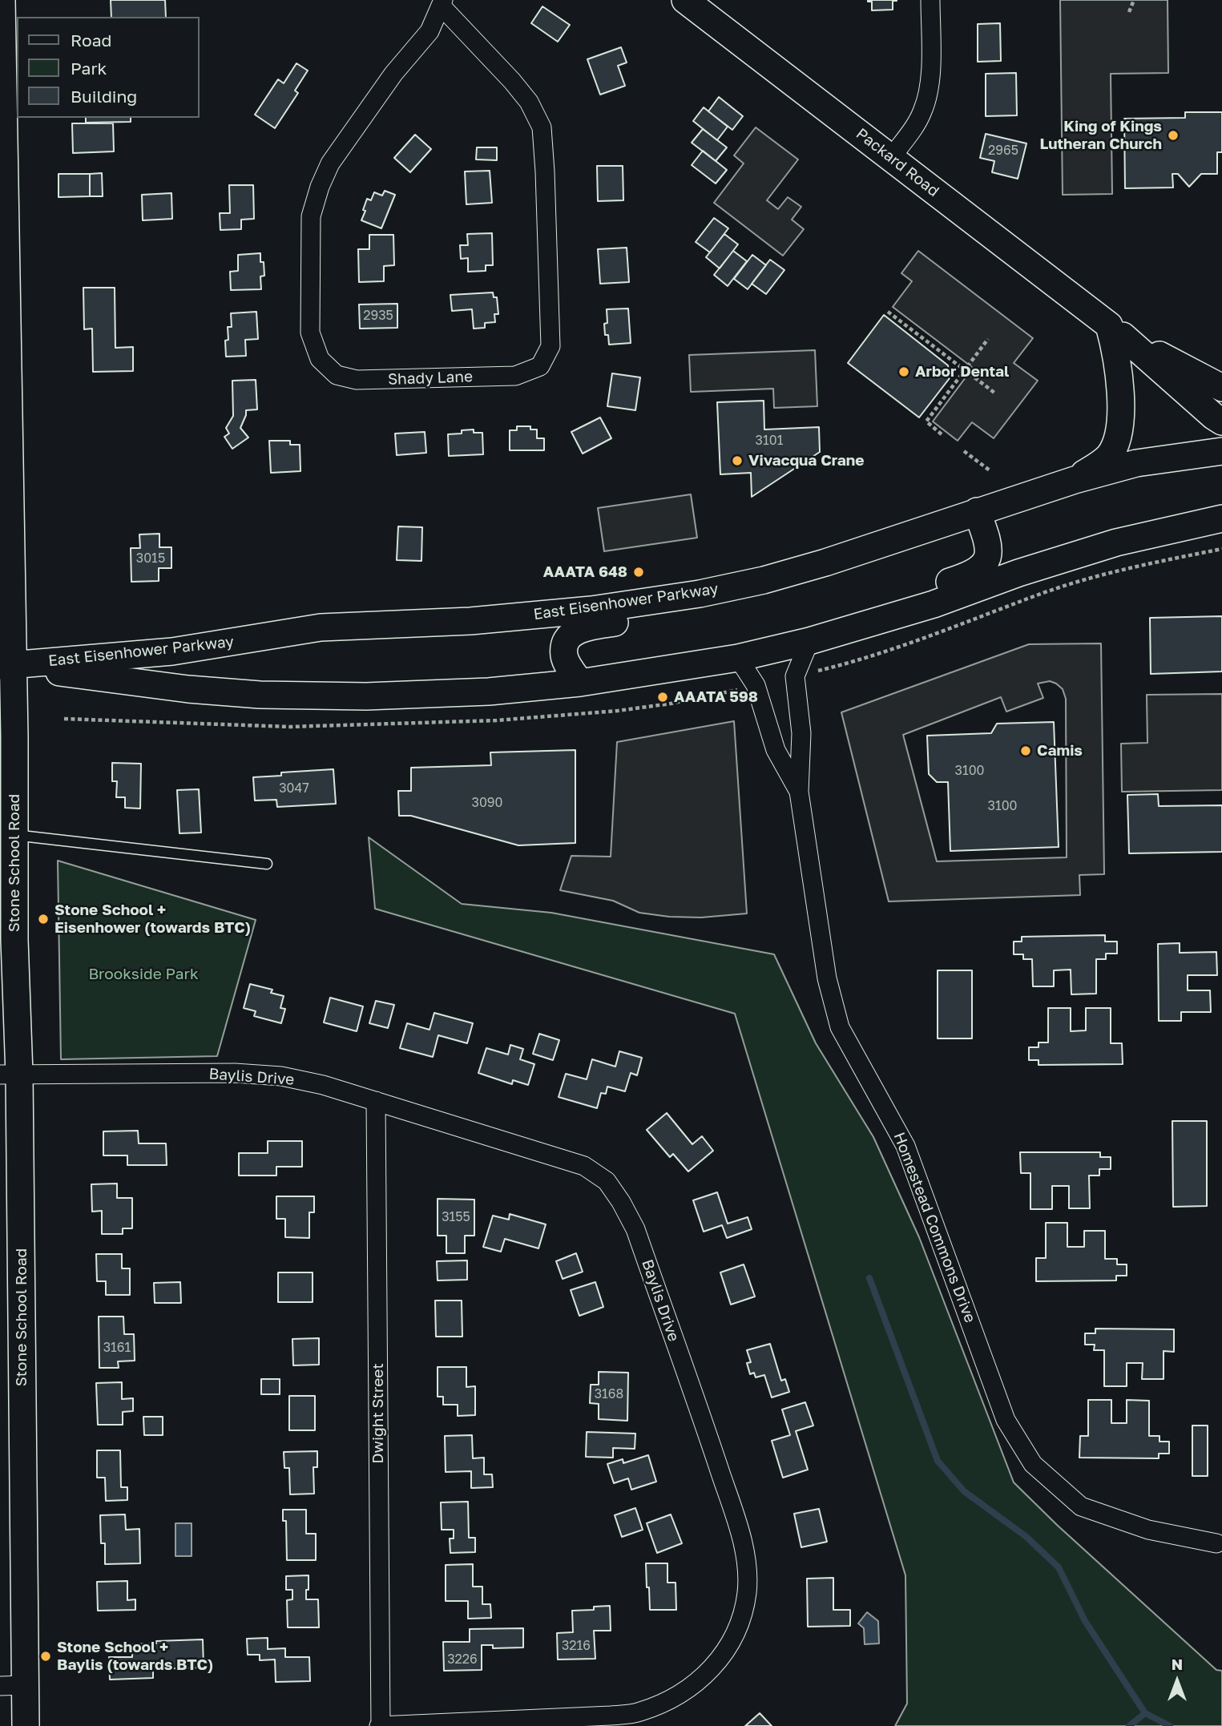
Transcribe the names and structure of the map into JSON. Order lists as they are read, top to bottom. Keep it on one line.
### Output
{"streets":{"main road":["Packard Road","East Eisenhower Parkway","Stone School Road"],"street":["Shady Lane","Baylis Drive","Homestead Commons Drive","Dwight Street"]},"crossings":[["East Eisenhower Parkway","Stone School Road"],["East Eisenhower Parkway","Homestead Commons Drive"],["Stone School Road","Baylis Drive"],["Baylis Drive","Dwight Street"]],"parks":["Brookside Park"],"places":["King of Kings Lutheran Church","Arbor Dental","Vivacqua Crane","AAATA 648","AAATA 598","Camis","Stone School + Eisenhower (towards BTC)","Stone School + Baylis (towards BTC)"],"house_numbers":["2965","2935","3101","3015","3100","3047","3090","3100","3155","3161","3168","3216","3226"],"legend":["Road","Park","Building"],"north":"top"}
